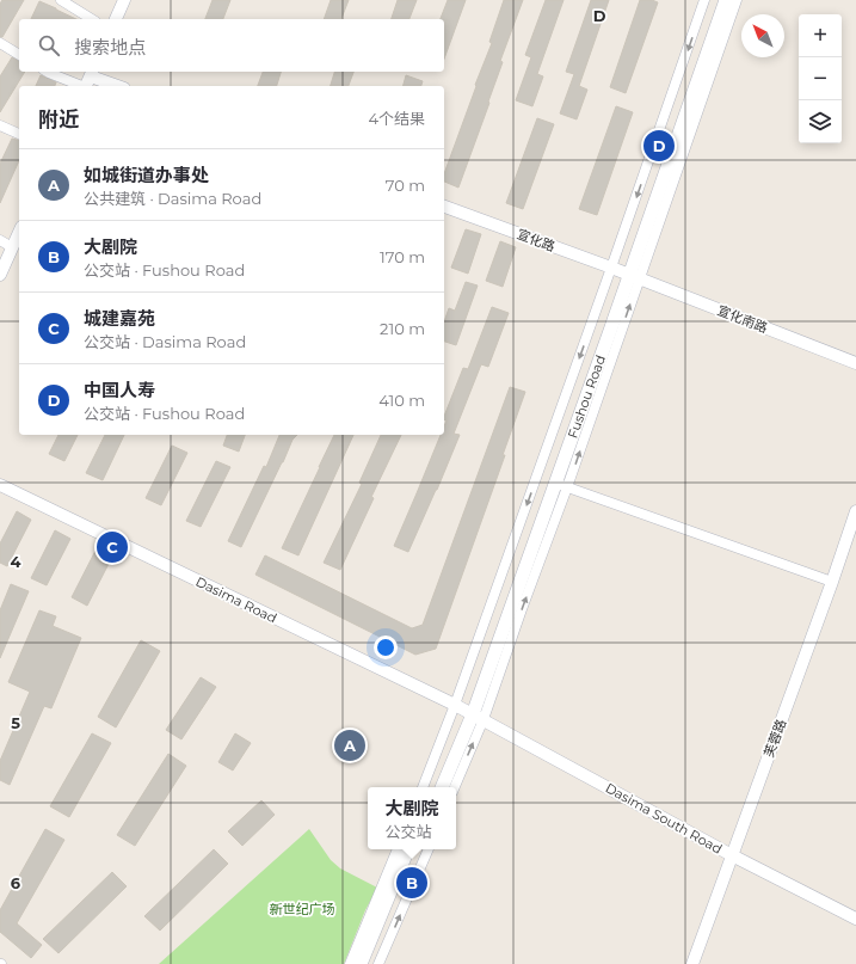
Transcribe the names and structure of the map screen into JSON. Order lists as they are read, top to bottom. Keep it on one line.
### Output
{"streets":{"main road":["Fushou Road"],"street":["宣化路","宣化南路","Dasima Road","芙蓉路","Dasima South Road"]},"crossings":[["宣化路","宣化南路"],["宣化路","Fushou Road"],["宣化南路","Fushou Road"],["Fushou Road","Dasima Road"],["Fushou Road","Dasima South Road"],["Dasima Road","Dasima South Road"],["芙蓉路","Dasima South Road"]],"parks":["新世纪广场"],"north":"top left","page":{"map_buttons":["+","−"],"search":"搜索地点","heading":["附近","4个结果"],"pins":["D","C","A","B"],"list":[{"mark":"A","name":"如城街道办事处","note":"公共建筑 · Dasima Road","value":"70 m"},{"mark":"B","name":"大剧院","note":"公交站 · Fushou Road","value":"170 m"},{"mark":"C","name":"城建嘉苑","note":"公交站 · Dasima Road","value":"210 m"},{"mark":"D","name":"中国人寿","note":"公交站 · Fushou Road","value":"410 m"}],"popup":["大剧院","公交站"]},"grid":{"columns":["D"],"rows":["4","5","6"]}}
